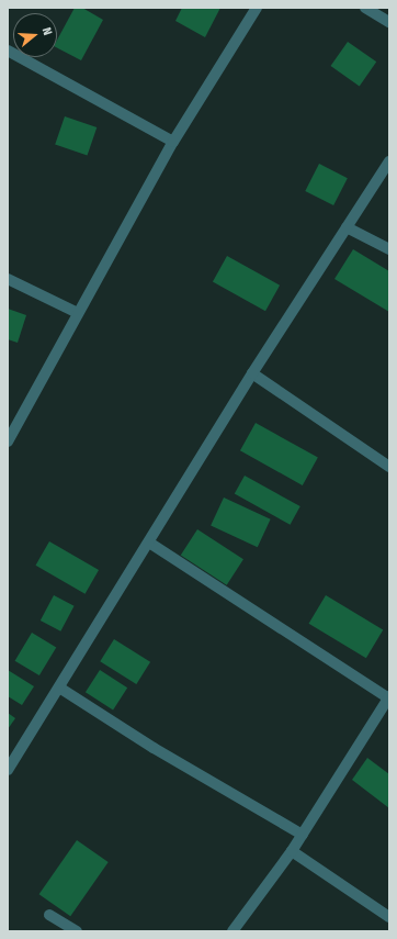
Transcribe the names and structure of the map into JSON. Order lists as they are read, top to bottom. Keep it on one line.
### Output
{"north":"right"}
